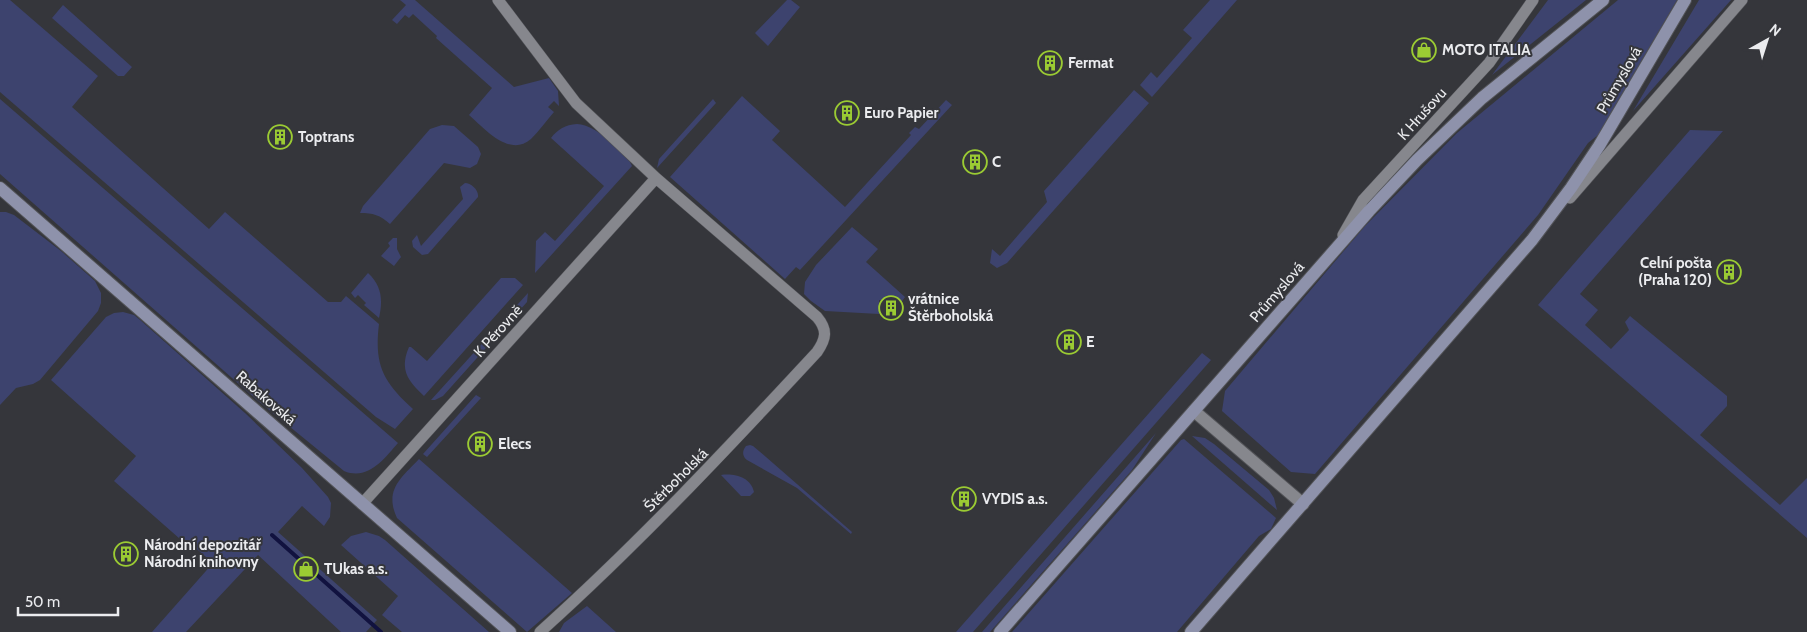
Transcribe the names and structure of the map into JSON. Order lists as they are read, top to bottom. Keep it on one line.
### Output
{"streets":{"main road":["Průmyslová","Rabakovská"],"street":["K Hrušovu","K Pérovně","Štěrboholská"]},"crossings":[["Průmyslová","K Hrušovu"],["K Pérovně","Rabakovská"],["K Pérovně","Štěrboholská"]],"places":{"shop":["MOTO ITALIA","TUkas a.s."],"building":["Fermat","Euro Papier","Toptrans","C","Celní pošta (Praha 120)","vrátnice Štěrboholská","E","Elecs","VYDIS a.s.","Národní depozitář Národní knihovny"]},"scale_bar":"50 m","north":"top right"}
